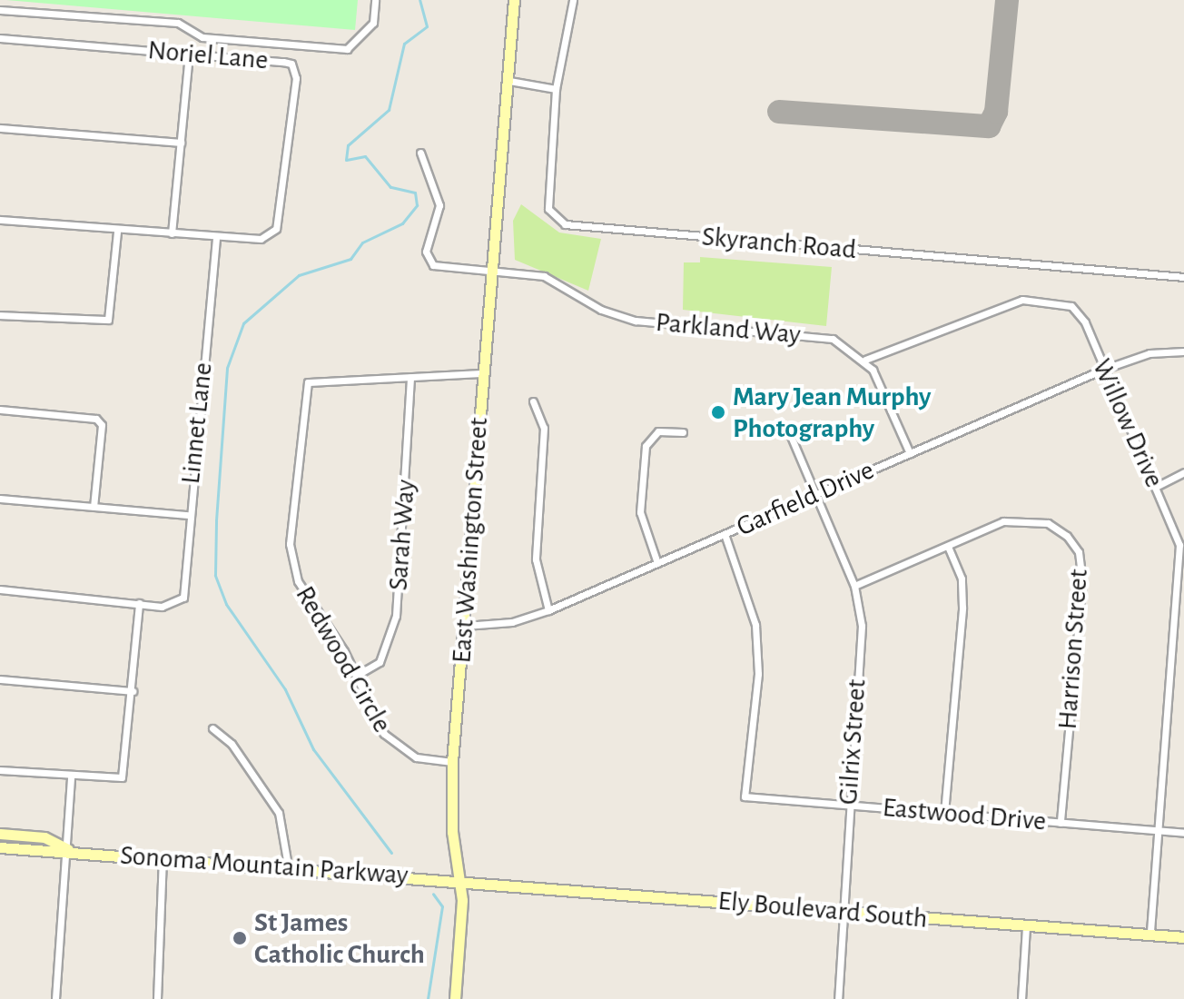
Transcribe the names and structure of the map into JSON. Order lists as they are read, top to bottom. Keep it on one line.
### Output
{"streets":{"main road":["East Washington Street","Sonoma Mountain Parkway","Ely Boulevard South"],"street":["Noriel Lane","Skyranch Road","Parkland Way","Linnet Lane","Willow Drive","Garfield Drive","Sarah Way","Harrison Street","Redwood Circle","Gilrix Street","Eastwood Drive"]},"crossings":[["Noriel Lane","Linnet Lane"],["Parkland Way","Willow Drive"],["Parkland Way","East Washington Street"],["Willow Drive","Garfield Drive"],["Willow Drive","Eastwood Drive"],["Willow Drive","Ely Boulevard South"],["Garfield Drive","East Washington Street"],["Garfield Drive","Gilrix Street"],["Garfield Drive","Eastwood Drive"],["Sarah Way","Redwood Circle"],["East Washington Street","Redwood Circle"],["East Washington Street","Sonoma Mountain Parkway"],["East Washington Street","Ely Boulevard South"],["Harrison Street","Gilrix Street"],["Harrison Street","Eastwood Drive"],["Gilrix Street","Eastwood Drive"],["Gilrix Street","Ely Boulevard South"],["Sonoma Mountain Parkway","Ely Boulevard South"]],"places":["Mary Jean Murphy Photography","St James Catholic Church"]}
